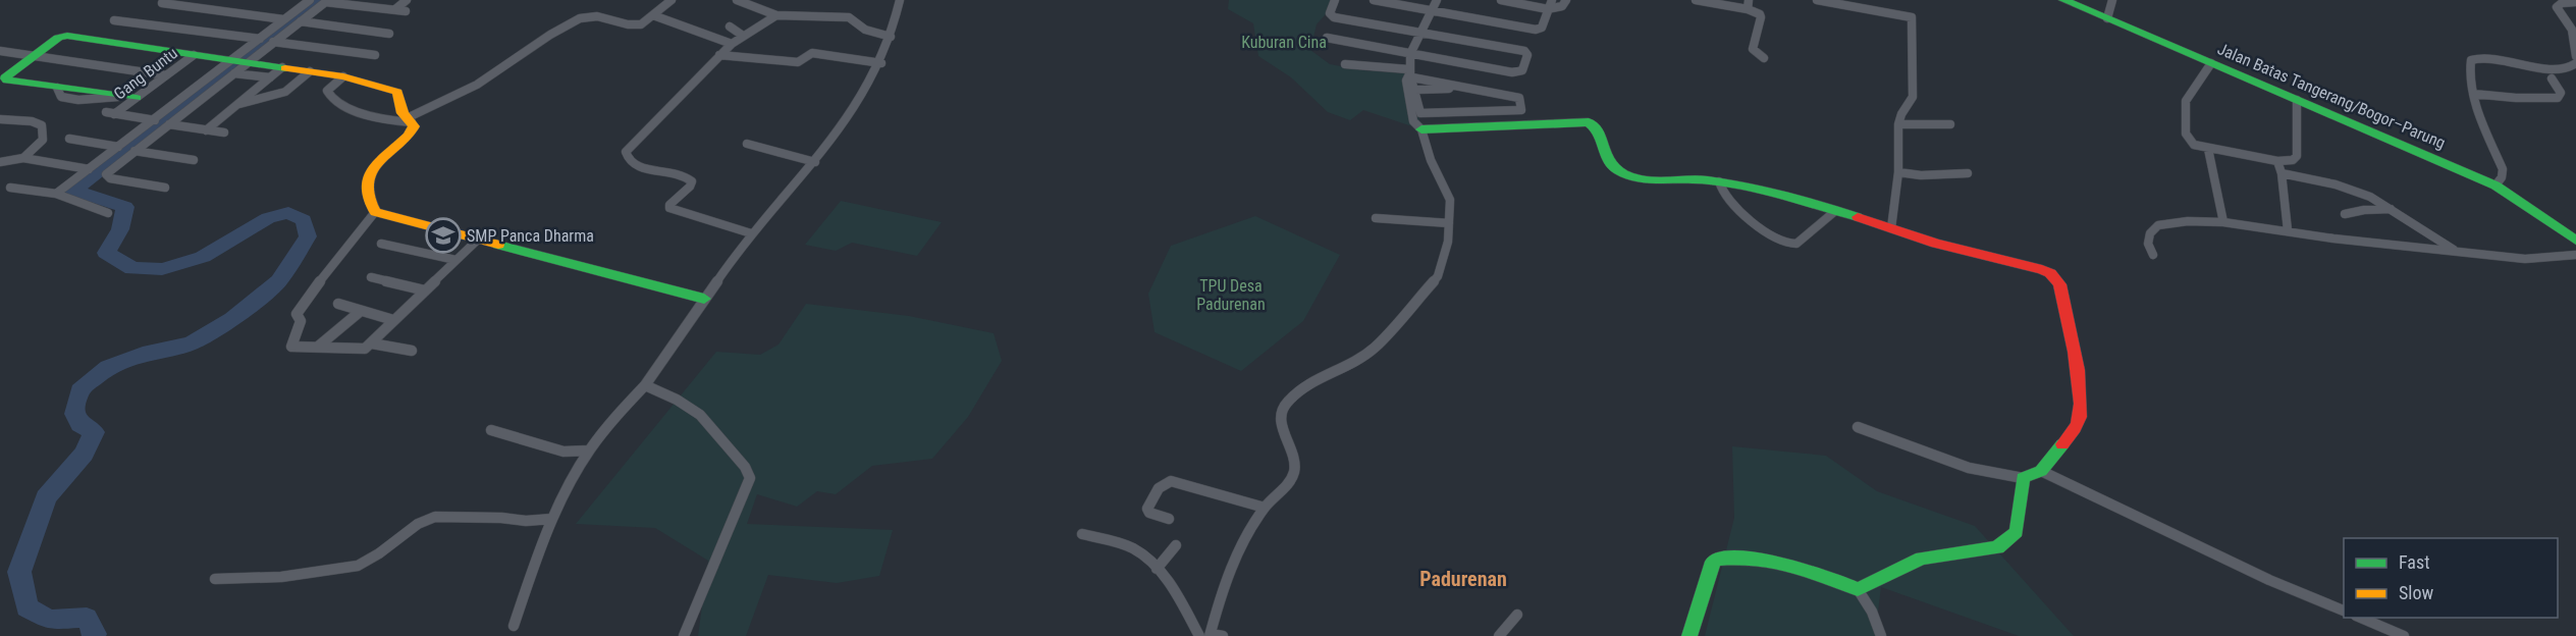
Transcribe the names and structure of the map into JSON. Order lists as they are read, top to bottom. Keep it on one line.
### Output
{"streets":{"street":["Gang Buntu","Jalan Batas Tangerang/Bogor–Parung"]},"districts":["Padurenan"],"parks":["Kuburan Cina","TPU Desa Padurenan"],"places":{"school or university":["SMP Panca Dharma"]},"legend":["Fast","Slow"]}
